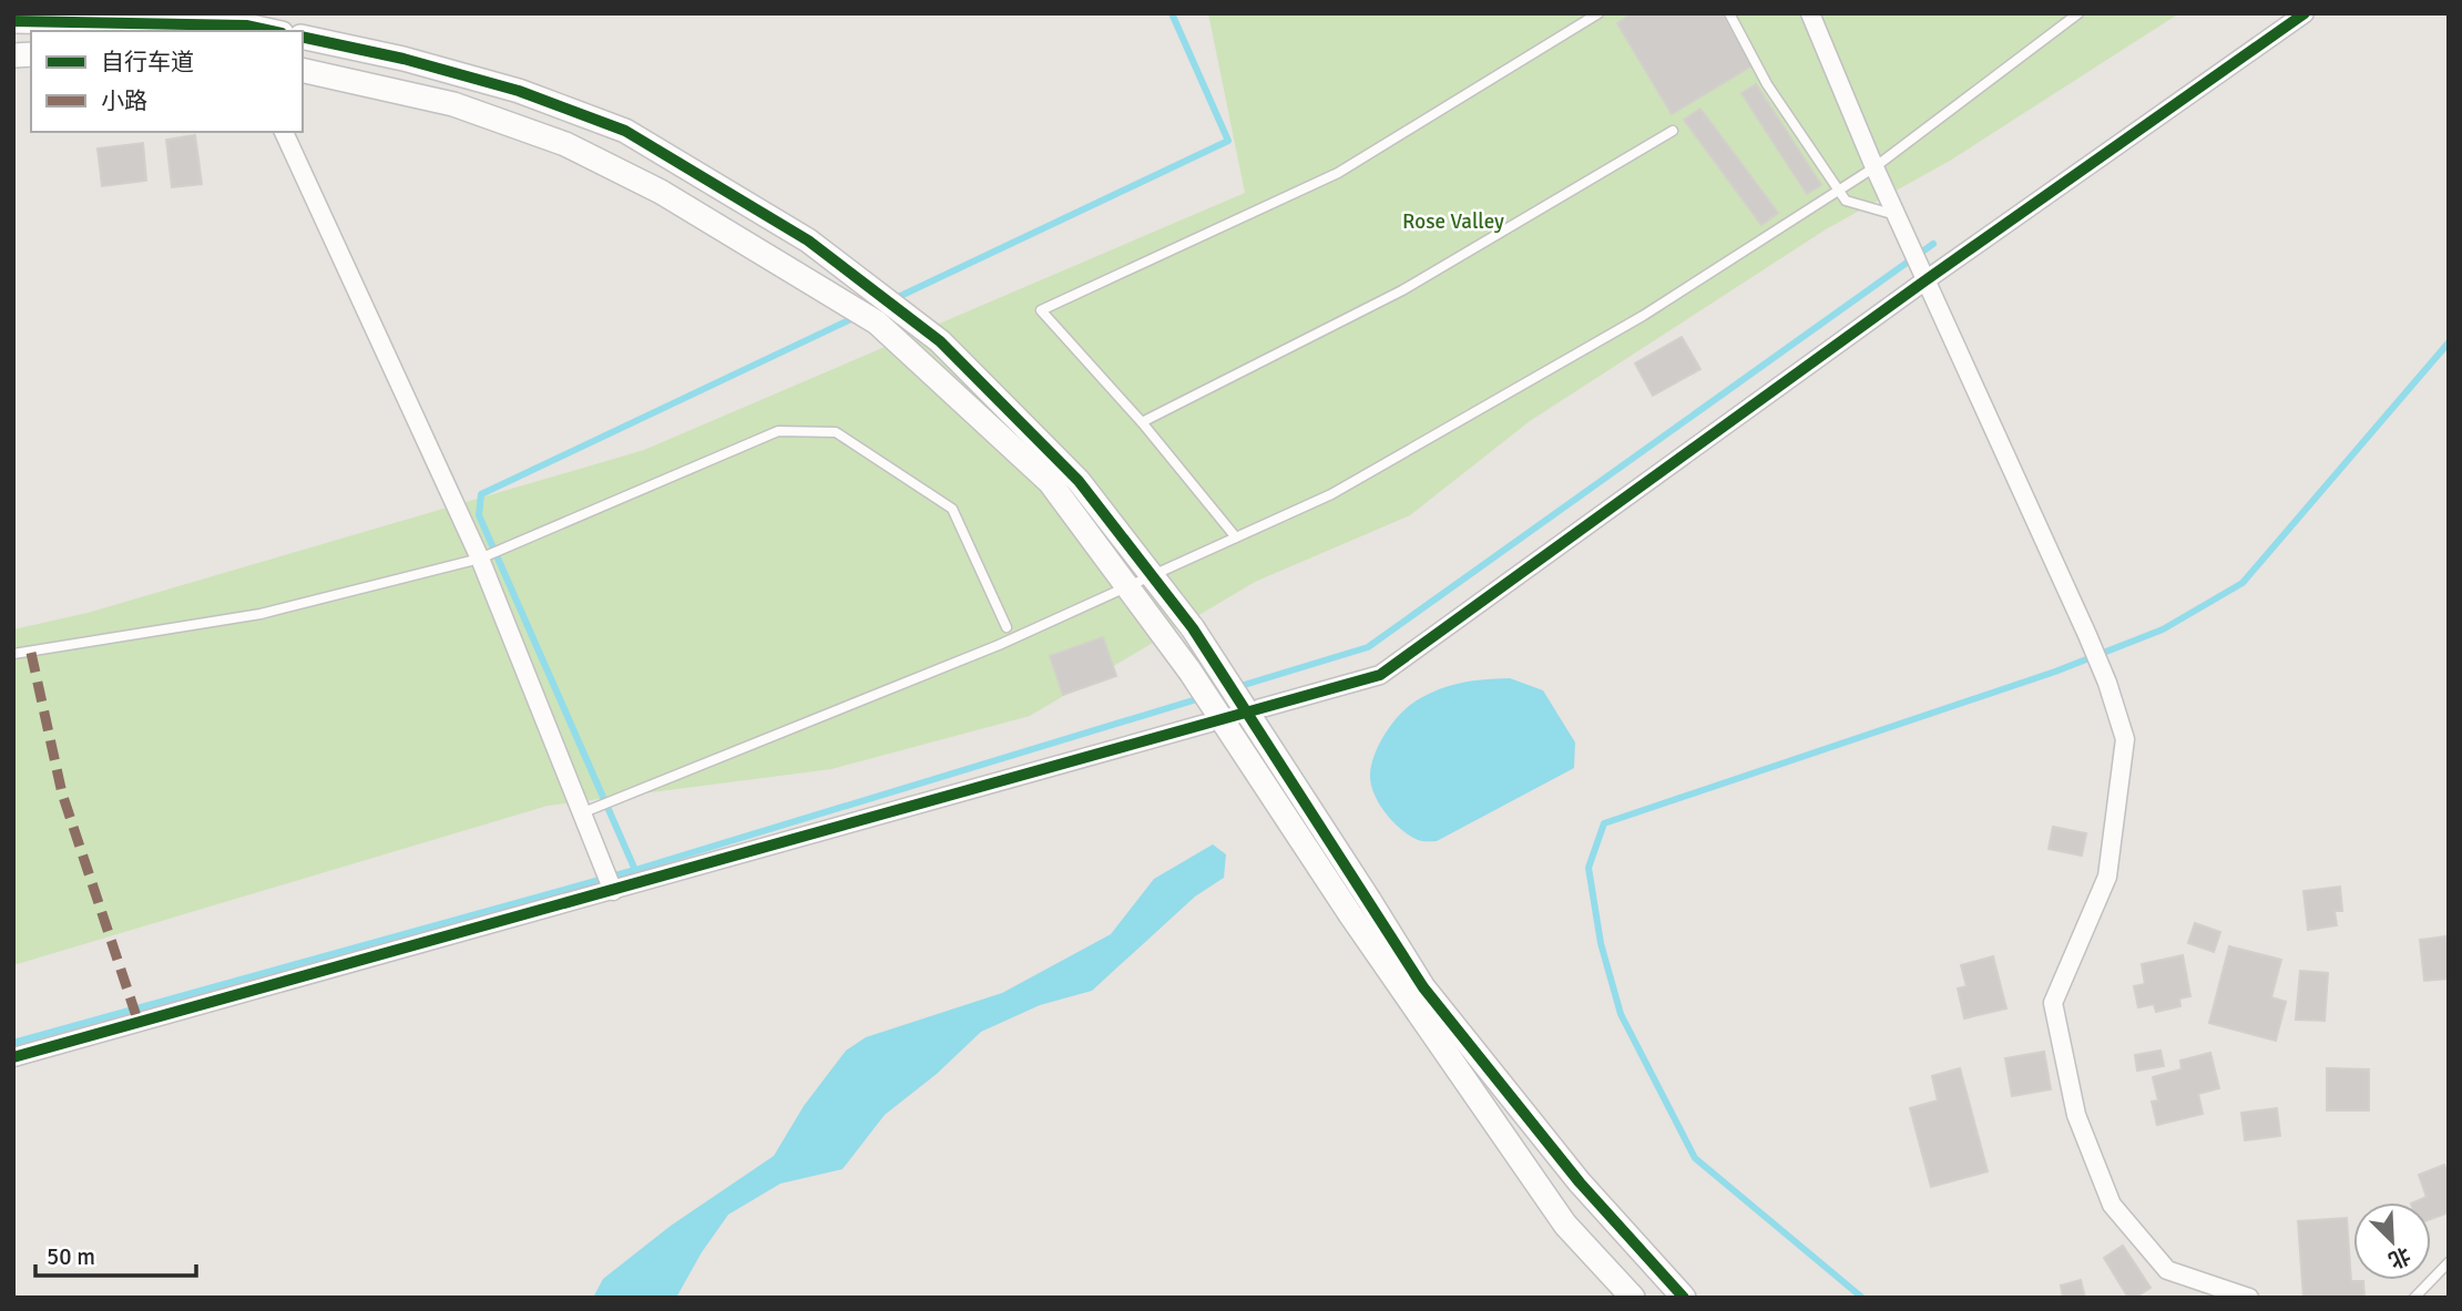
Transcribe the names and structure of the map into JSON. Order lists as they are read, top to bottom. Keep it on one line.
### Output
{"parks":["Rose Valley"],"legend":["自行车道","小路"],"scale_bar":"50 m","north":"bottom right"}
